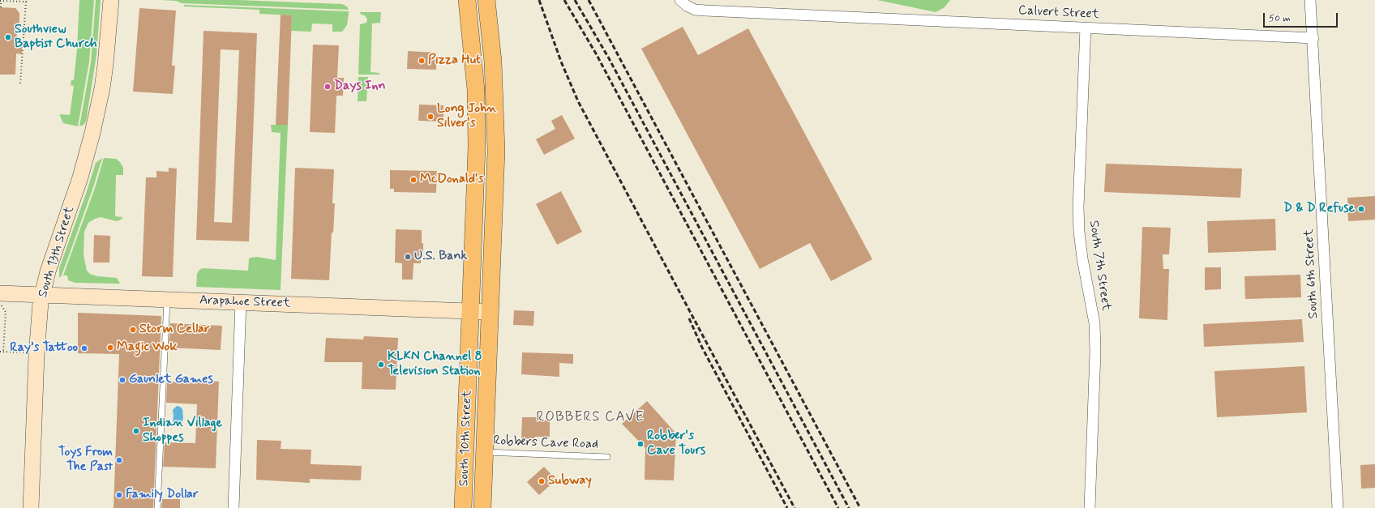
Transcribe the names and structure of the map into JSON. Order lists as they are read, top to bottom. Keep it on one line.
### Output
{"streets":{"main road":["South 13th Street","Arapahoe Street","South 10th Street"],"street":["Calvert Street","South 7th Street","South 6th Street"],"lane":["Robbers Cave Road"]},"crossings":[["Calvert Street","South 7th Street"],["Calvert Street","South 6th Street"],["South 13th Street","Arapahoe Street"],["Arapahoe Street","South 10th Street"],["South 10th Street","Robbers Cave Road"]],"districts":["ROBBERS CAVE"],"places":["Southview Baptist Church","Pizza Hut","Days Inn","Long John Silver's","McDonald's","D & D Refuse","U.S. Bank","Storm Cellar","Magic Wok","Ray’s Tattoo","KLKN Channel 8 Television Station","Gaunlet Games","Indian Village Shoppes","Robber's Cave Tours","Toys From The Past","Subway","Family Dollar"],"scale_bar":"50 m"}
